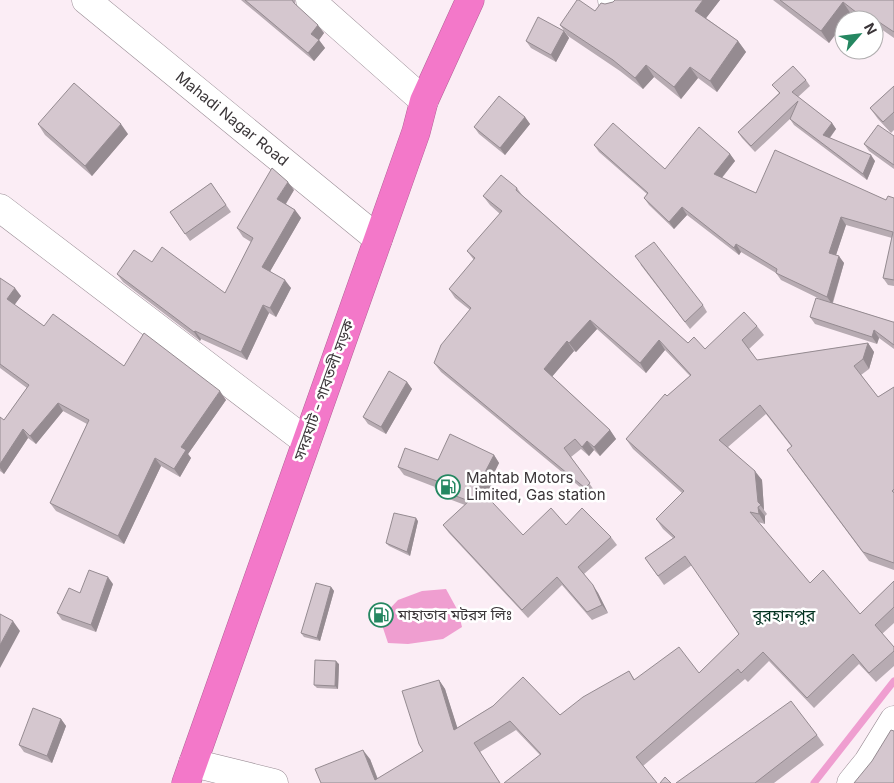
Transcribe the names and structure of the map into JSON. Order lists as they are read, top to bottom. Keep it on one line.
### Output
{"streets":{"highway":["সদরঘাট - গাবতলী সড়ক"],"street":["Mahadi Nagar Road"]},"crossings":[["Mahadi Nagar Road","সদরঘাট - গাবতলী সড়ক"]],"districts":["বুরহানপুর"],"places":{"fuel station":["Mahtab Motors Limited, Gas station","মাহাতাব মটরস লিঃ"]},"north":"top right"}
